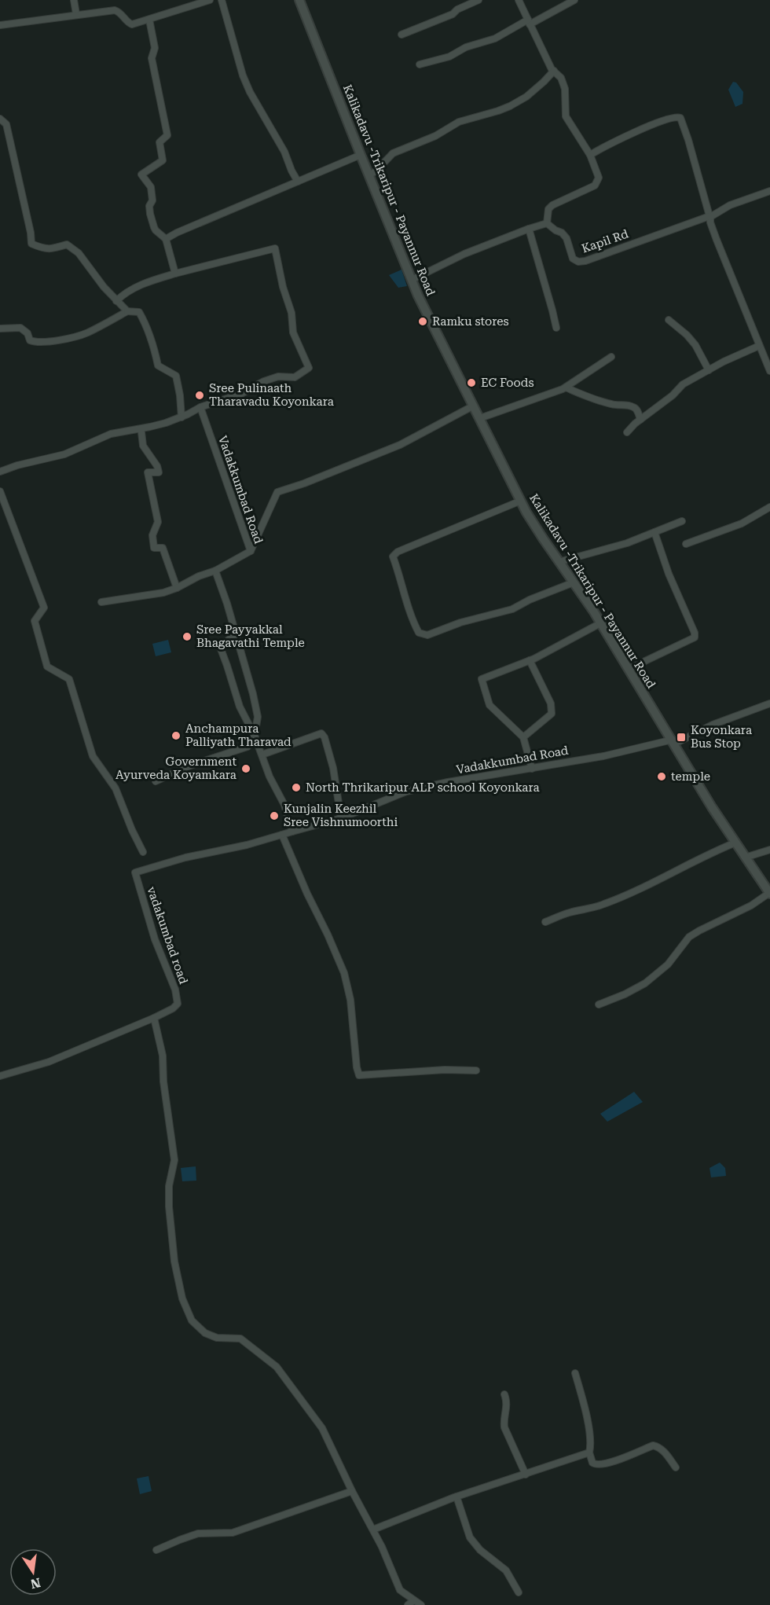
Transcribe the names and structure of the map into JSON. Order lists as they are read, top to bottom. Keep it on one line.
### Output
{"streets":{"main road":["Kalikadavu -Trikaripur - Payannur Road"],"street":["Kapil Rd","Vadakkumbad Road","vadakumbad road"]},"crossings":[["Kalikadavu -Trikaripur - Payannur Road","Vadakkumbad Road"],["Vadakkumbad Road","vadakumbad road"]],"places":{"other":["Ramku stores","EC Foods","Sree Pulinaath Tharavadu Koyonkara","Sree Payyakkal Bhagavathi Temple","Anchampura Palliyath Tharavad","Government Ayurveda Koyamkara","temple","North Thrikaripur ALP school Koyonkara","Kunjalin Keezhil Sree Vishnumoorthi"],"transit":["Koyonkara Bus Stop"]},"north":"bottom"}
